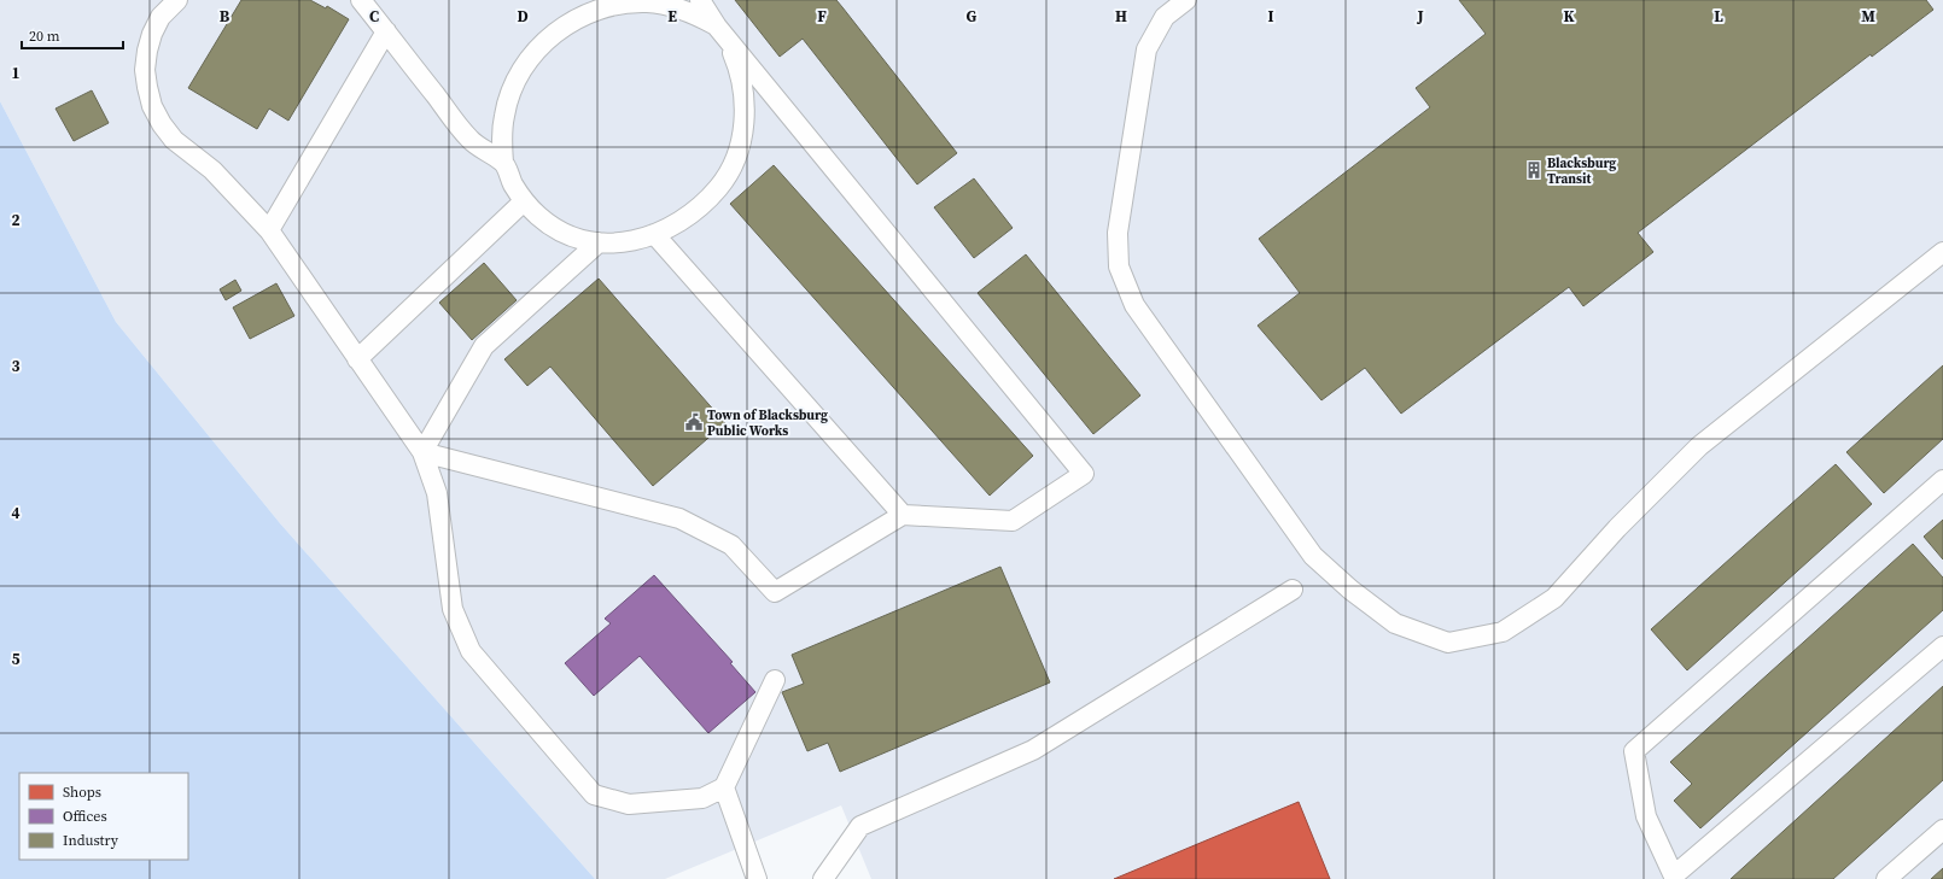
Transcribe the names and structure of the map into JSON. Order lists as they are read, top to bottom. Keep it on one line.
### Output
{"places":{"building":["Blacksburg Transit"],"public building":["Town of Blacksburg Public Works"]},"legend":["Shops","Offices","Industry"],"scale_bar":"20 m","grid":{"columns":["B","C","D","E","F","G","H","I","J","K","L","M"],"rows":["1","2","3","4","5"]}}
